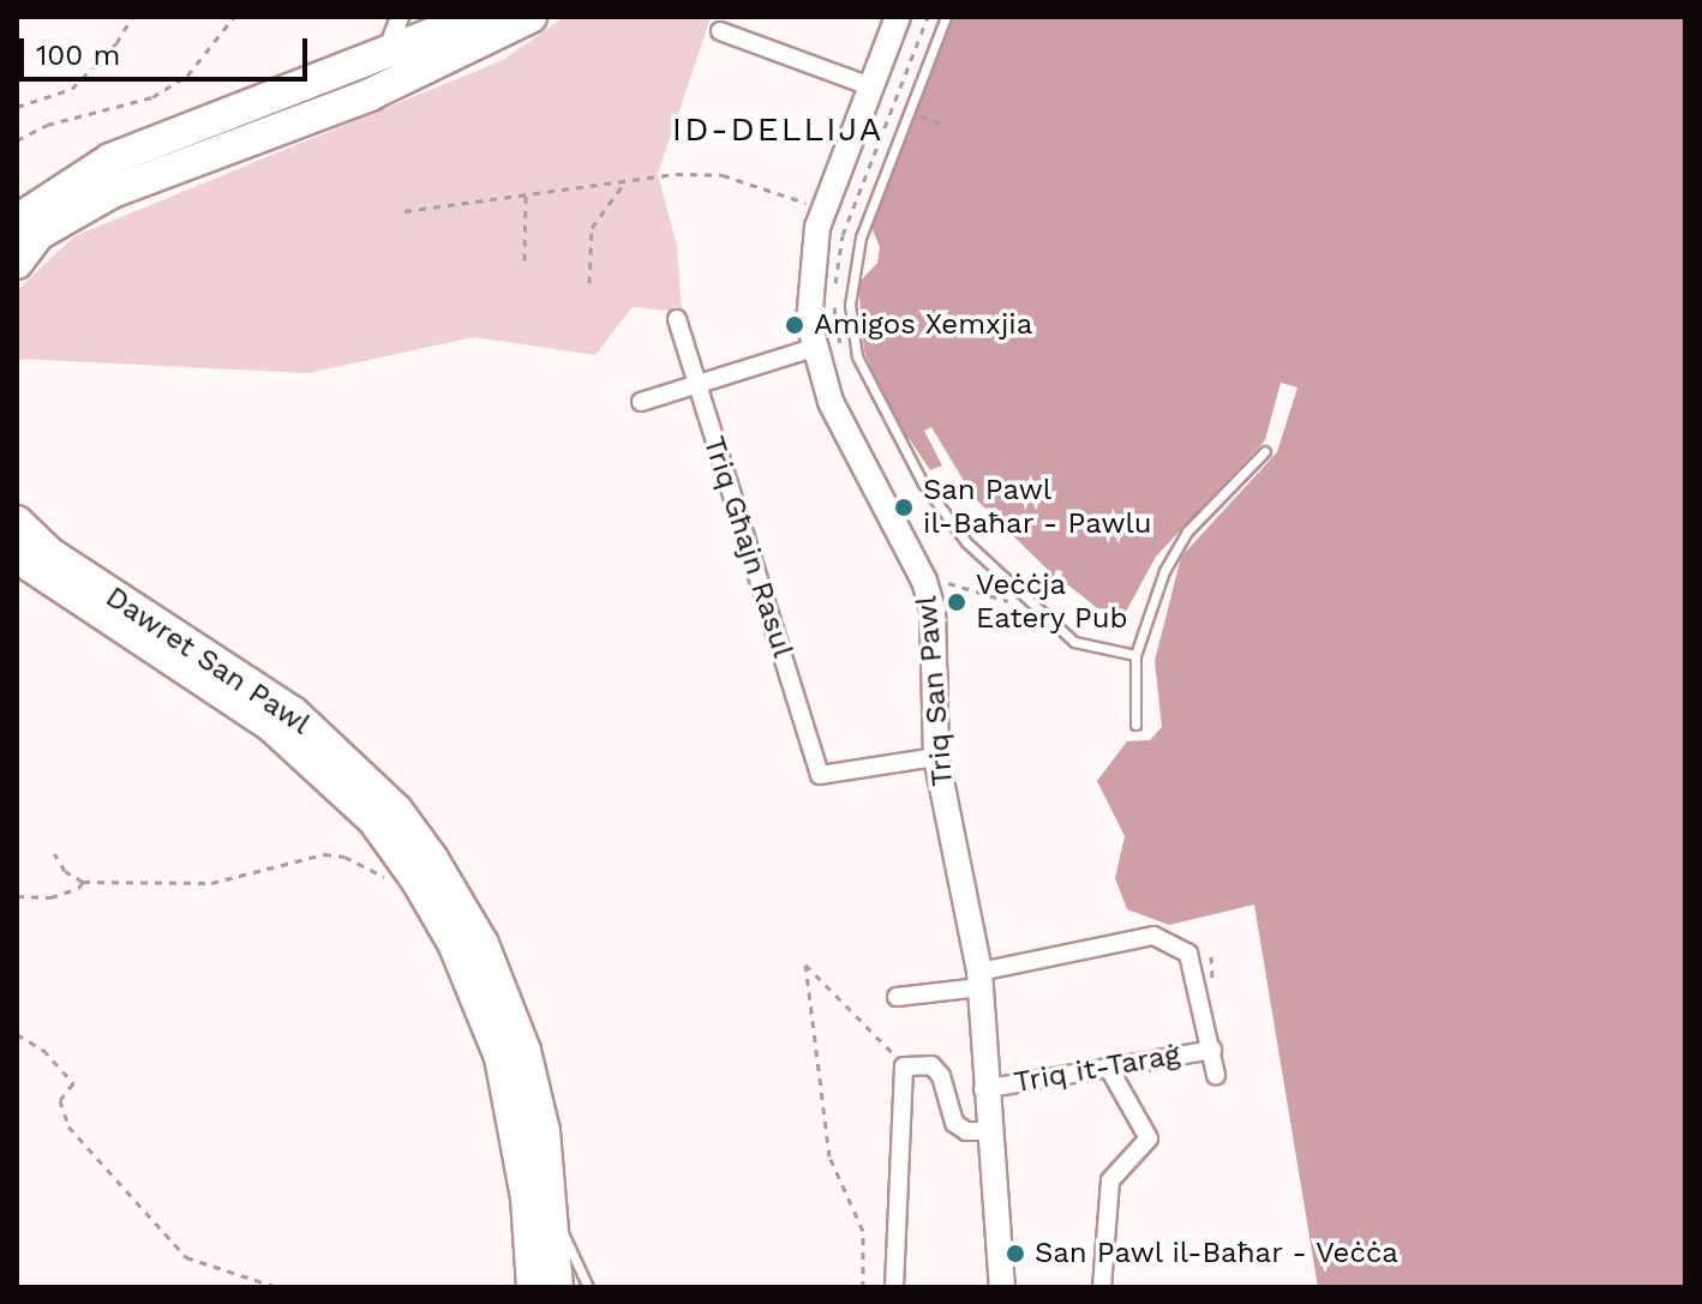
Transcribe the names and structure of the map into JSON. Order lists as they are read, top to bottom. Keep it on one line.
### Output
{"streets":{"highway":["Dawret San Pawl"],"street":["Triq Għajn Rasul","Triq San Pawl","Triq it-Taraġ"]},"crossings":[["Triq Għajn Rasul","Triq San Pawl"],["Triq San Pawl","Triq it-Taraġ"]],"districts":["ID-DELLIJA"],"places":["Amigos Xemxjia","San Pawl il-Baħar - Pawlu","Veċċja Eatery Pub","San Pawl il-Baħar - Veċċa"],"scale_bar":"100 m"}
